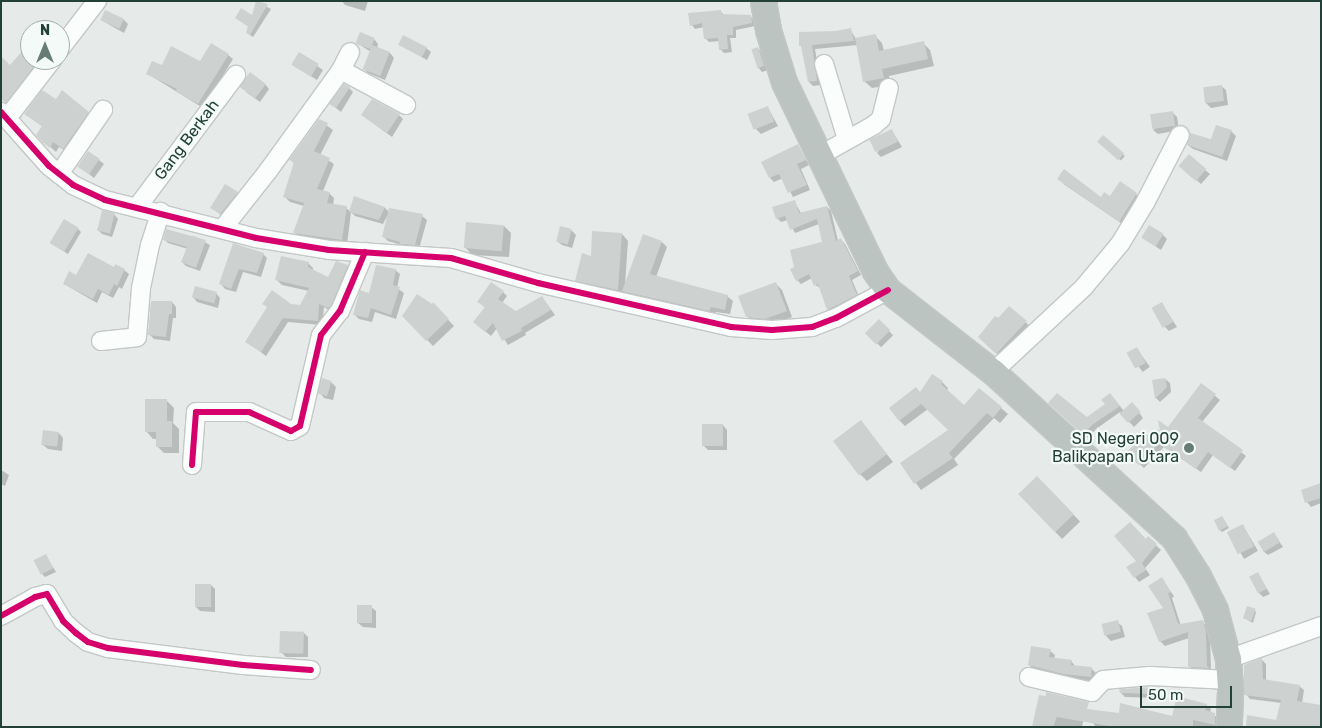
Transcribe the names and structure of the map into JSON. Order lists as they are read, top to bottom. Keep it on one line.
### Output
{"streets":{"street":["Gang Berkah"]},"places":["SD Negeri 009 Balikpapan Utara"],"scale_bar":"50 m","north":"top"}
